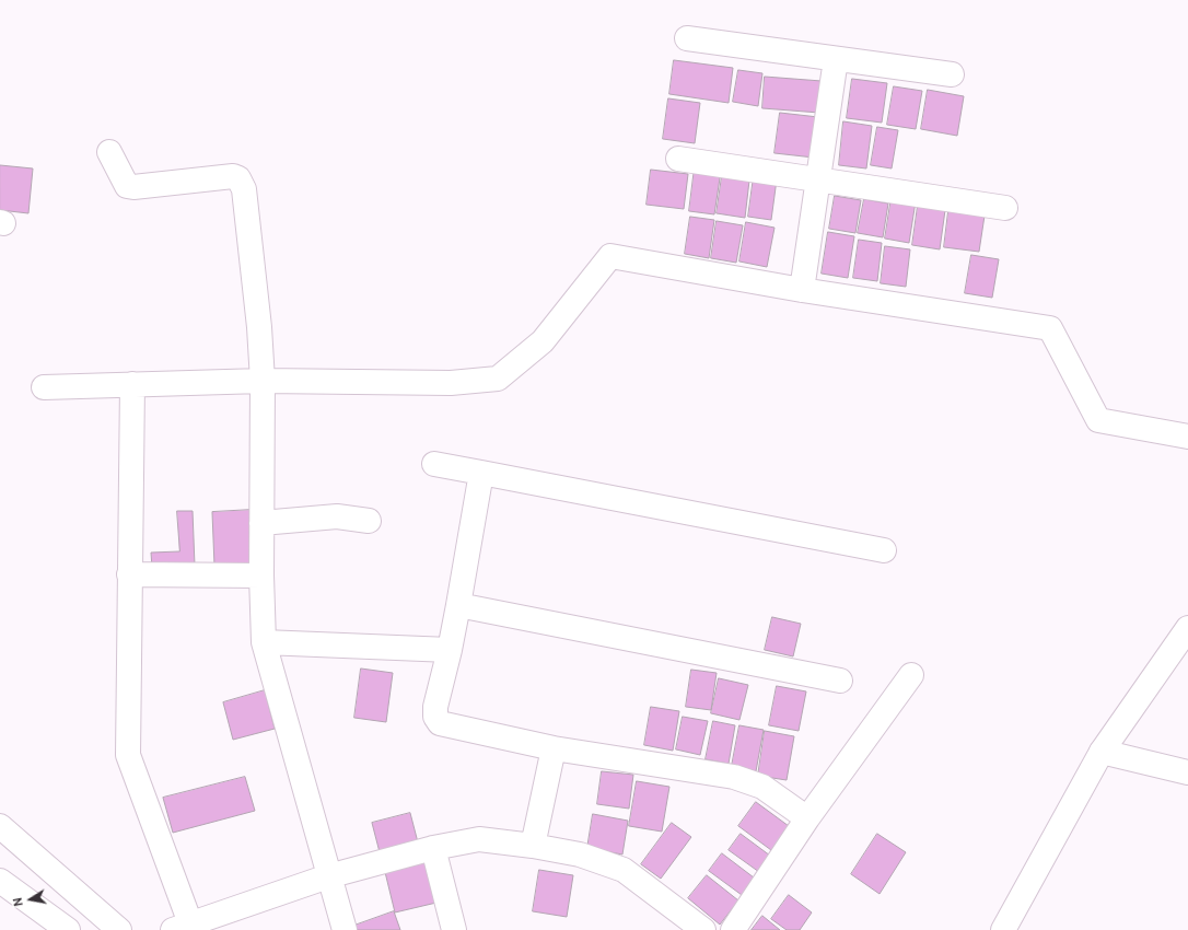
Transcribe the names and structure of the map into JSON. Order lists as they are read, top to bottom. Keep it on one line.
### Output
{"north":"left"}
